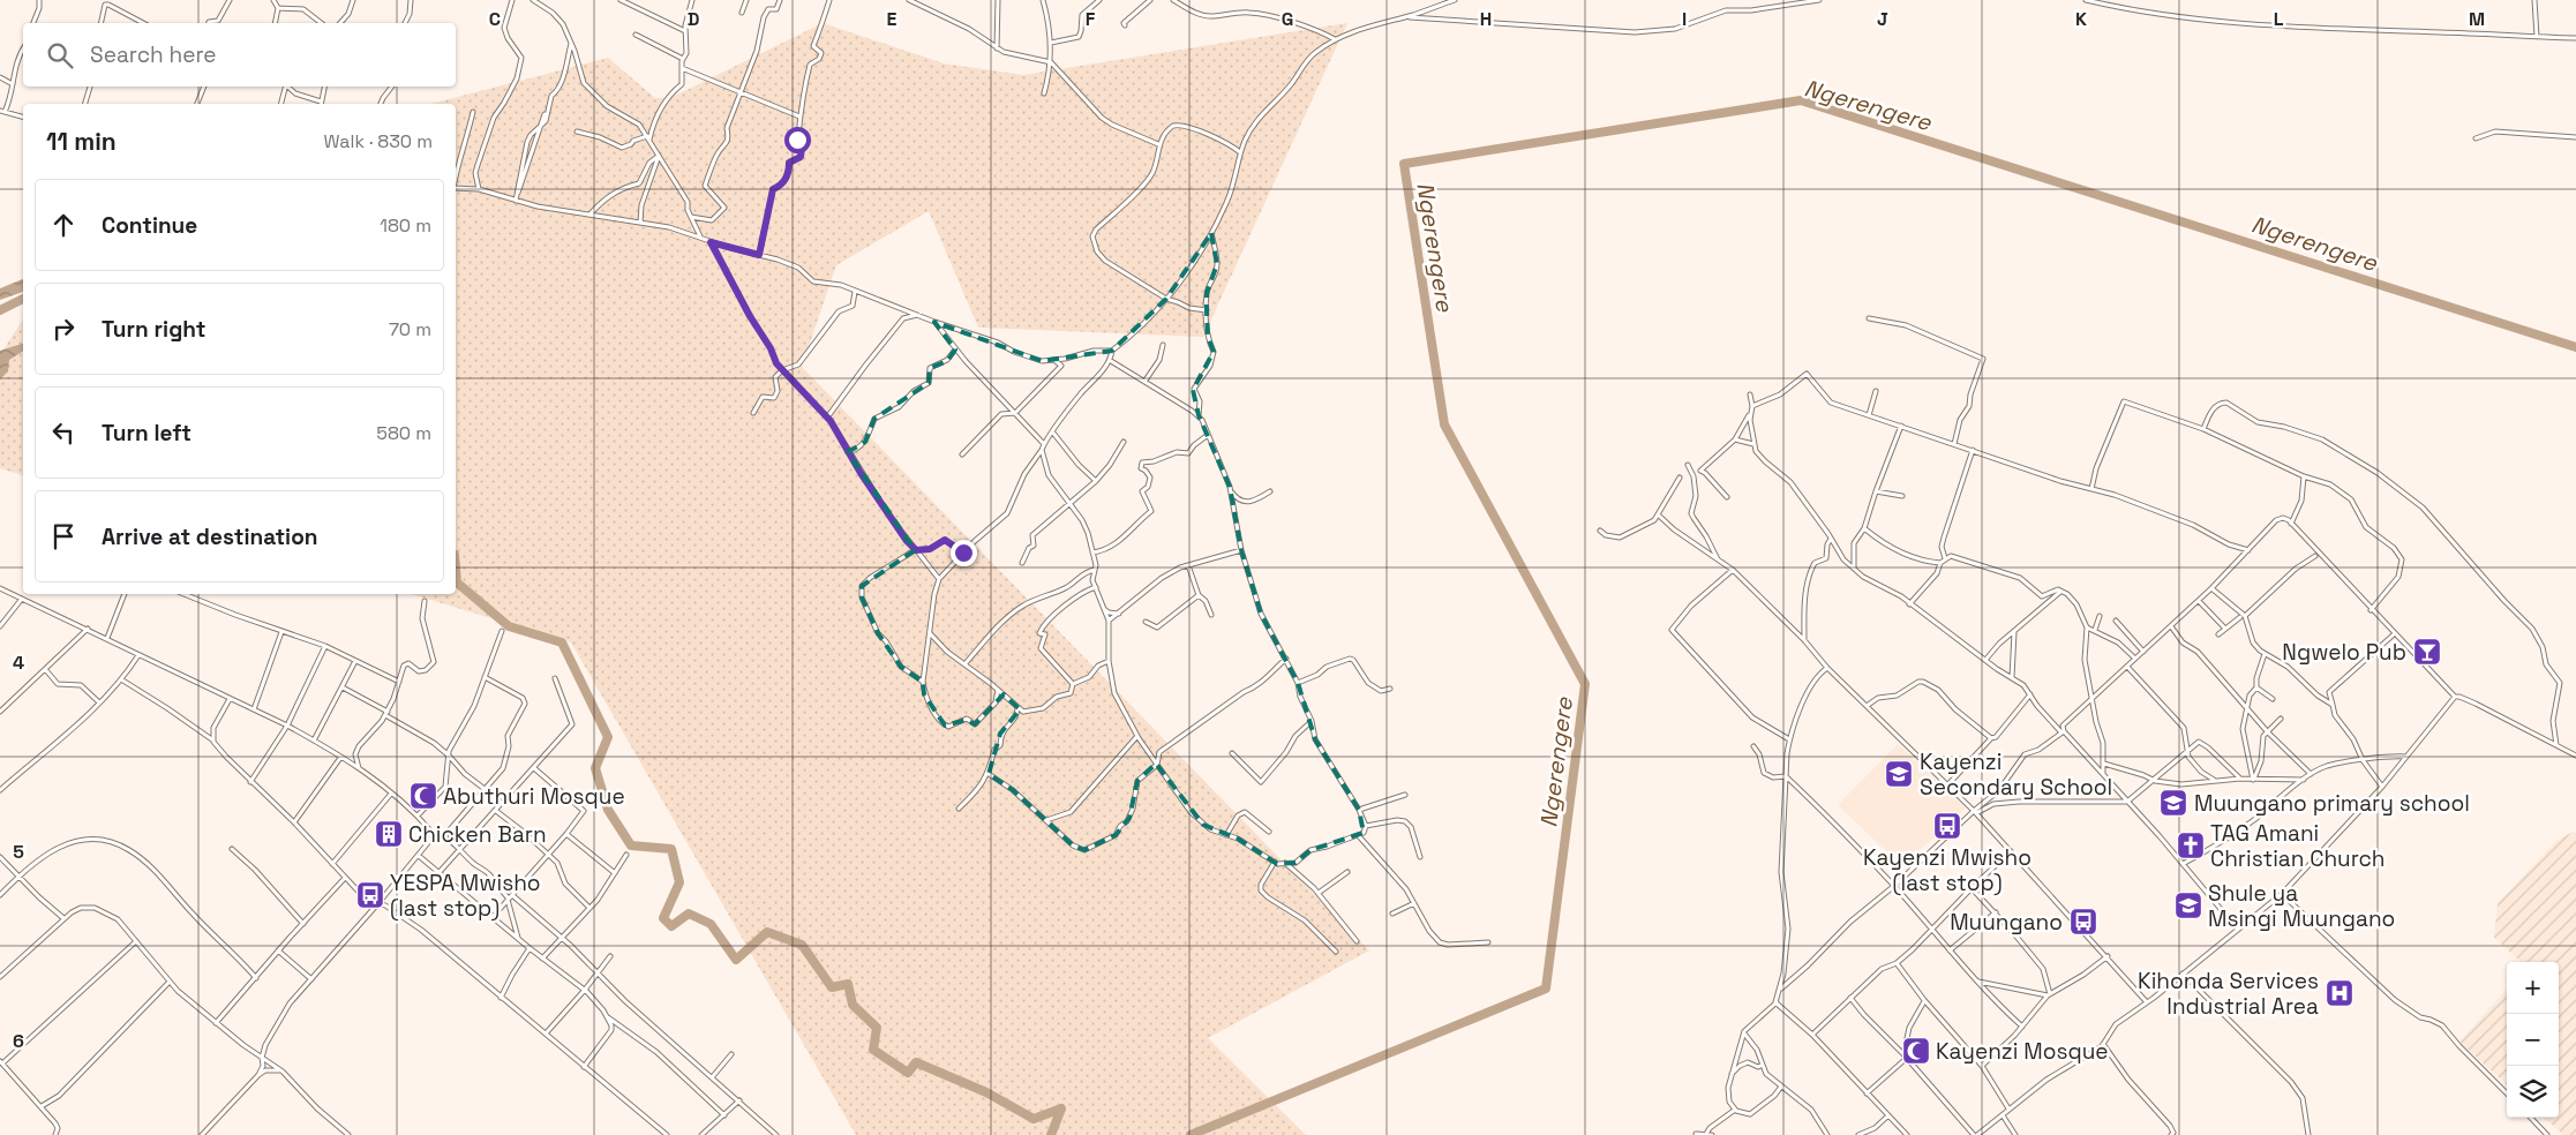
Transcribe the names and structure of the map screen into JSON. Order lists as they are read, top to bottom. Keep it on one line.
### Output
{"water":["Ngerengere"],"places":{"bar":["Ngwelo Pub"],"school or university":["Kayenzi Secondary School","Muungano primary school","Shule ya Msingi Muungano"],"mosque":["Abuthuri Mosque","Kayenzi Mosque"],"bus stop":["Kayenzi Mwisho (last stop)","YESPA Mwisho (last stop)","Muungano"],"building":["Chicken Barn"],"church":["TAG Amani Christian Church"],"hospital":["Kihonda Services Industrial Area"]},"page":{"search":"Search here","heading":["11 min","Walk · 830 m"],"list":[["Continue","180 m"],["Turn right","70 m"],["Turn left","580 m"],"Arrive at destination"],"map_buttons":["+","−"]},"grid":{"columns":["C","D","E","F","G","H","I","J","K","L","M"],"rows":["4","5","6"]}}
